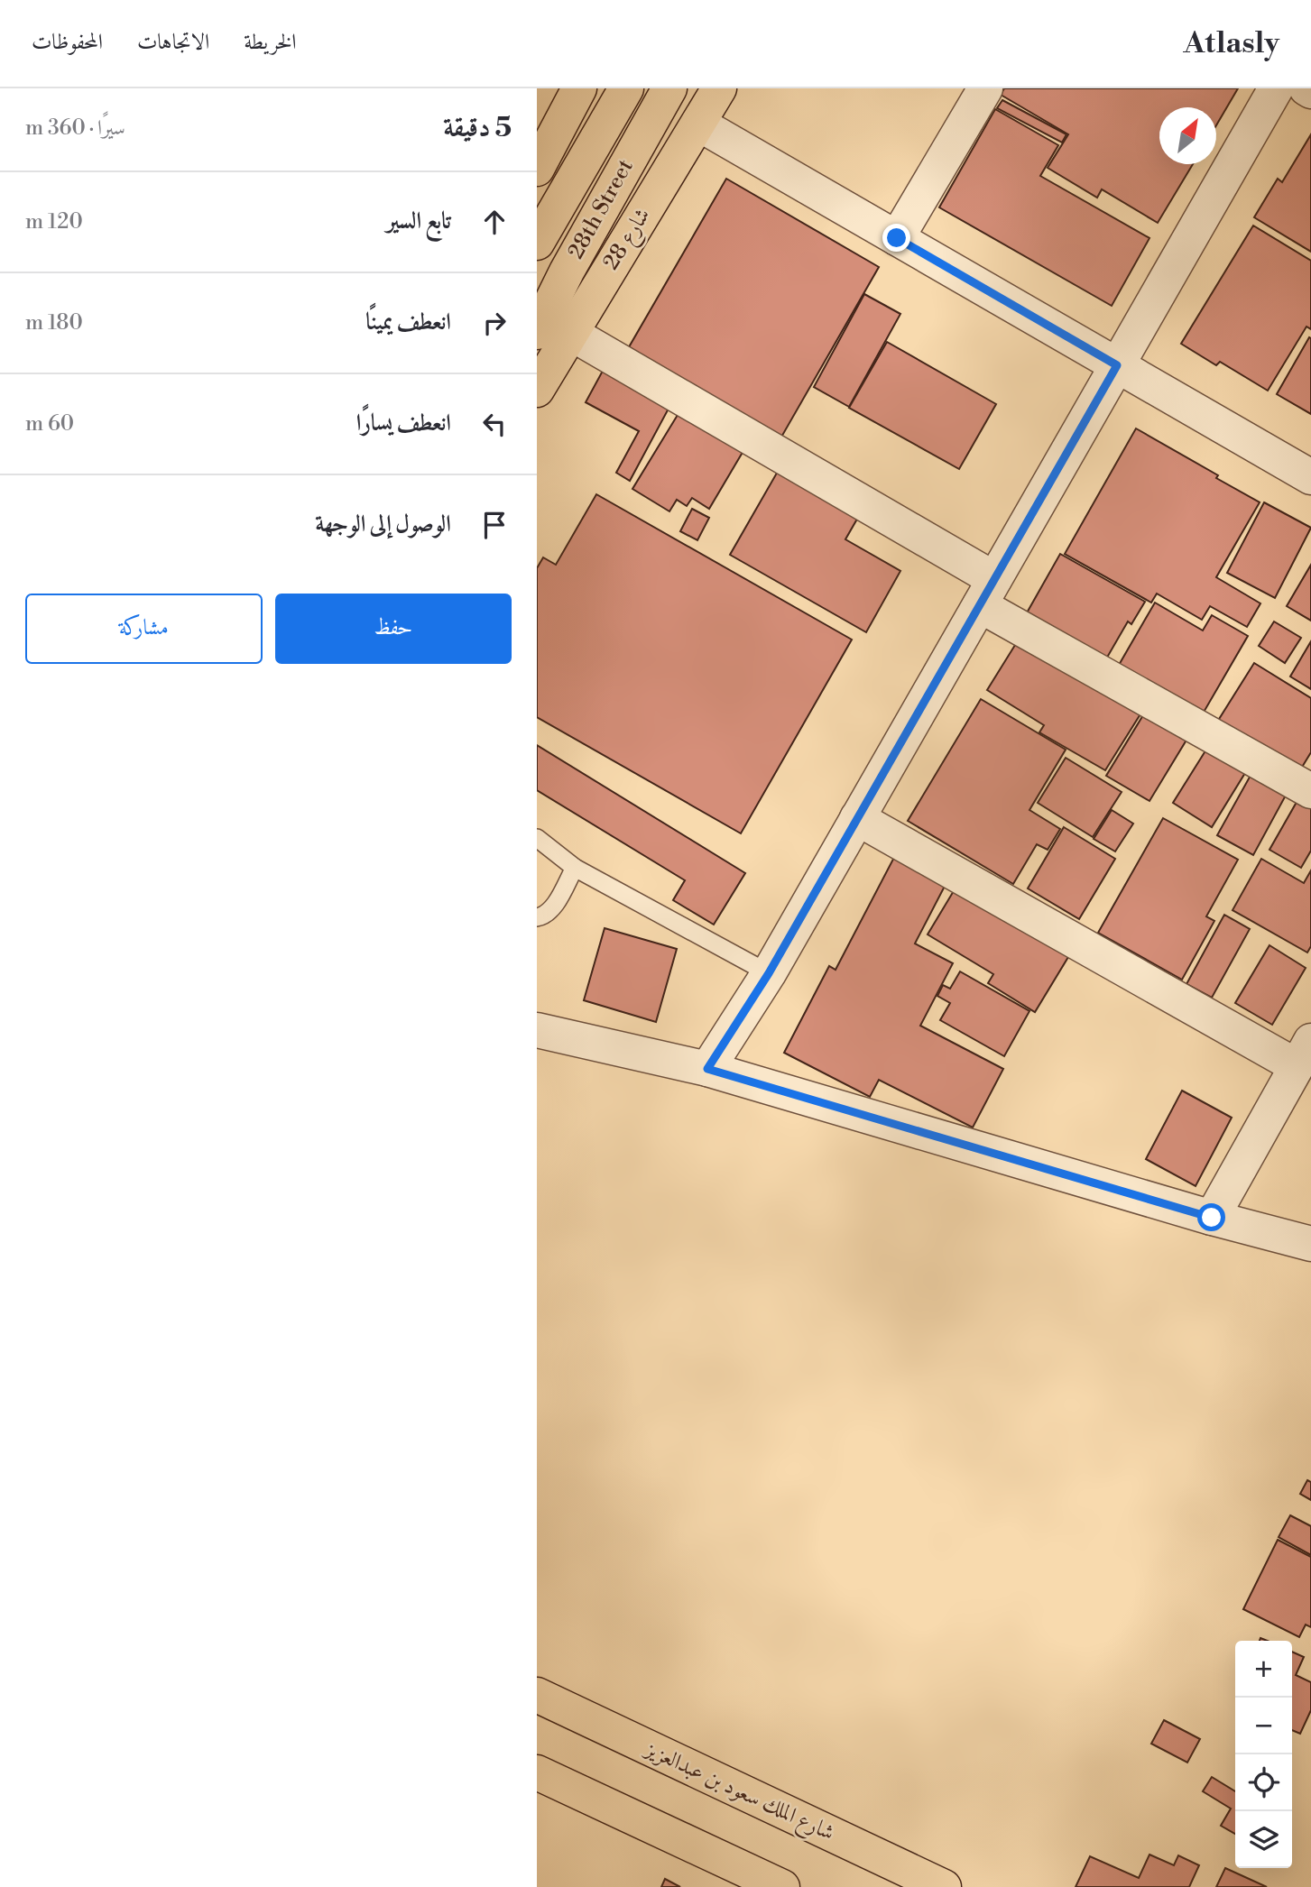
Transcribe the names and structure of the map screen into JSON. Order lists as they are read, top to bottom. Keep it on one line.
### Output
{"streets":{"main road":["28th Street","شارع 28","شارع الملك سعود بن عبدالعزيز"]},"crossings":[["28th Street","شارع 28"]],"north":"top right","page":{"header":"Atlasly","nav":["الخريطة","الاتجاهات","المحفوظات"],"heading":["5 دقيقة","سيرًا · 360 m"],"list":[["تابع السير","120 m"],["انعطف يمينًا","180 m"],["انعطف يسارًا","60 m"],"الوصول إلى الوجهة"],"buttons":["حفظ","مشاركة"],"map_buttons":["+","−"]}}
